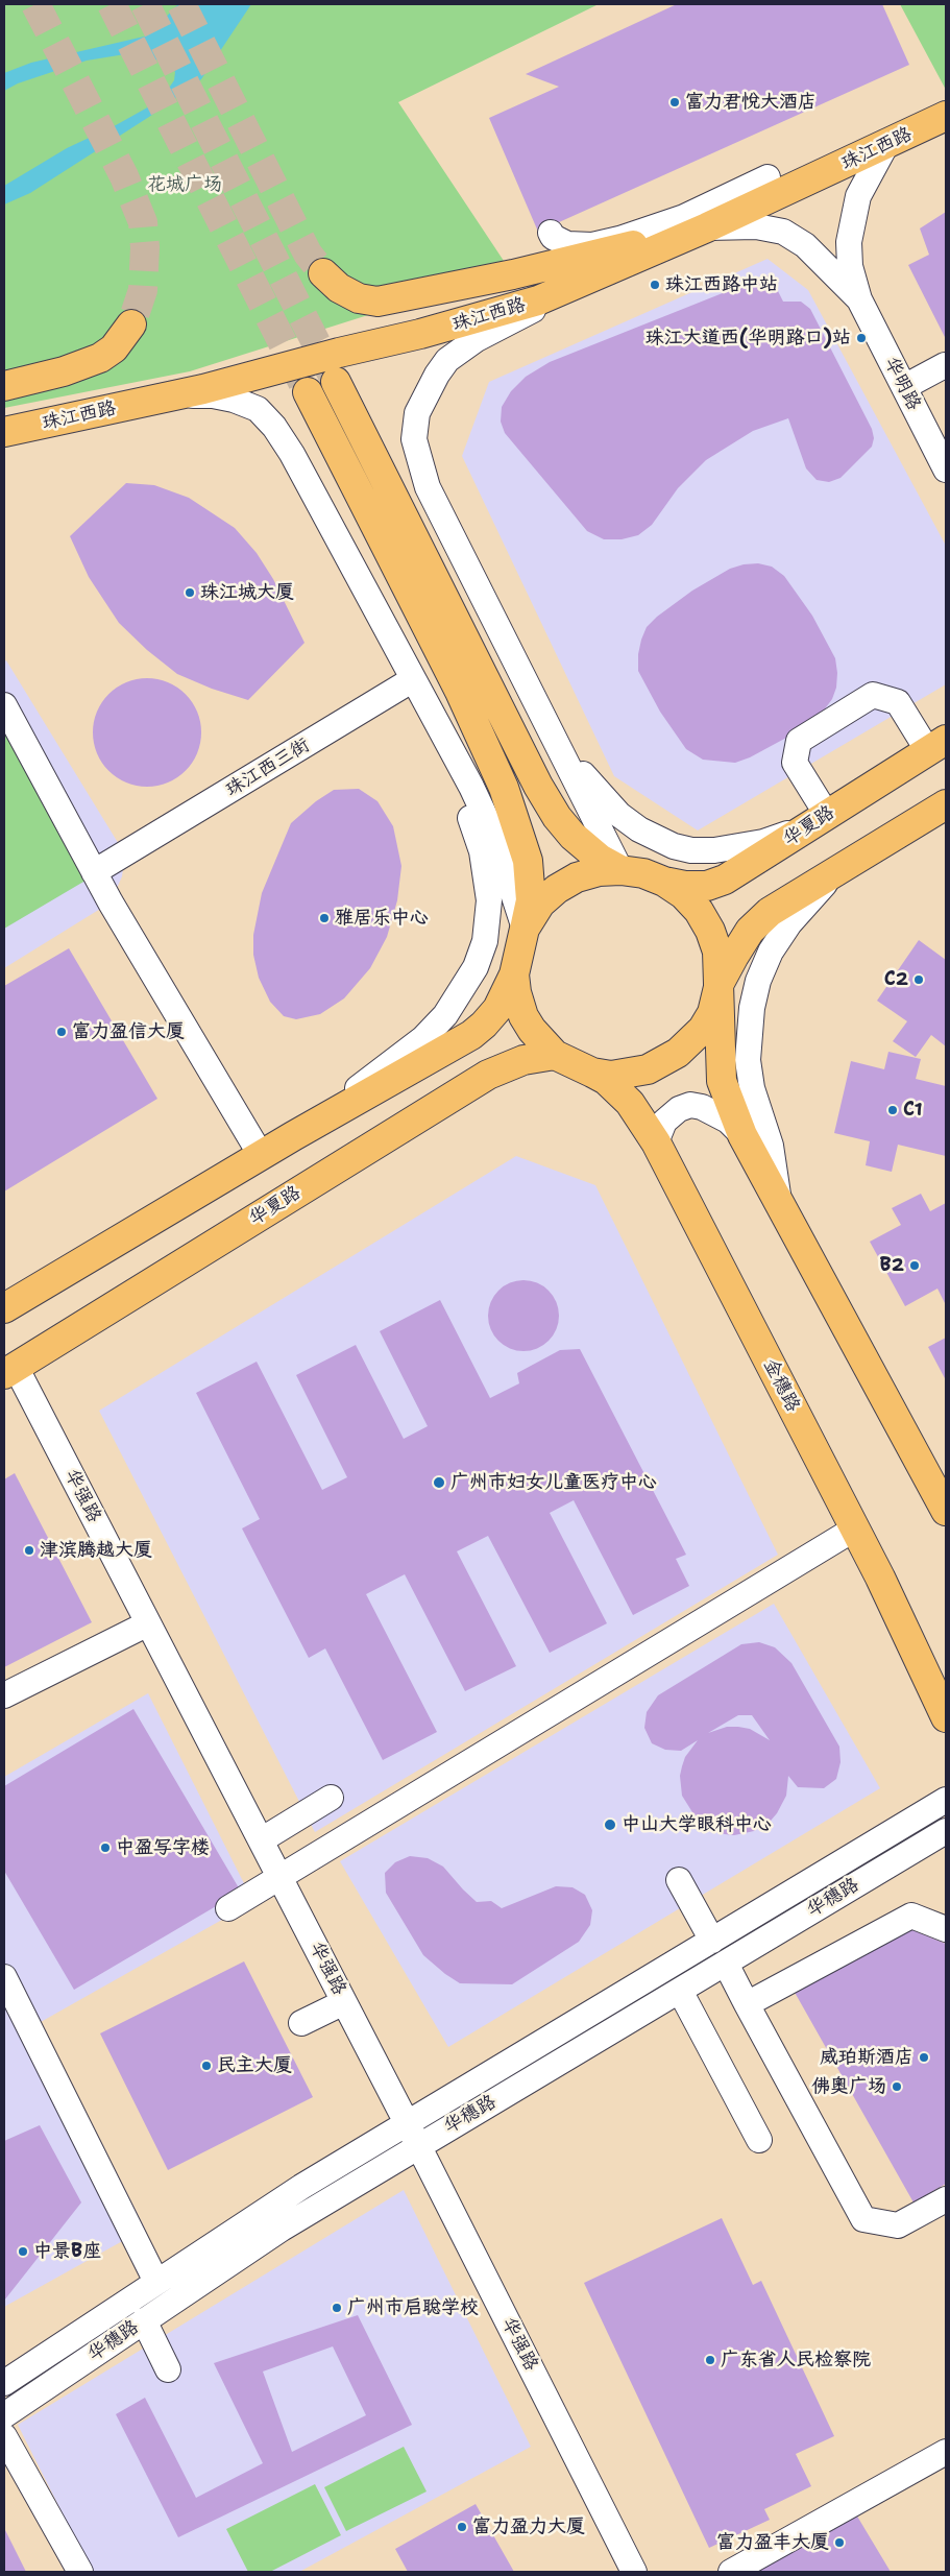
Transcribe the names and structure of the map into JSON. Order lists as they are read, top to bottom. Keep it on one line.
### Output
{"streets":{"main road":["珠江西路","华夏路","金穗路"],"street":["华明路","珠江西三街","华强路","华穗路"]},"crossings":[["华夏路","金穗路"],["华夏路","华强路"],["华强路","华穗路"]],"parks":["花城广场"],"places":["富力君悦大酒店","珠江西路中站","珠江大道西(华明路口)站","珠江城大厦","雅居乐中心","C2","富力盈信大厦","C1","B2","广州市妇女儿童医疗中心","津滨腾越大厦","中山大学眼科中心","中盈写字楼","威珀斯酒店","民主大厦","佛奥广场","中景B座","广州市启聪学校","广东省人民检察院","富力盈力大厦","富力盈丰大厦"]}
